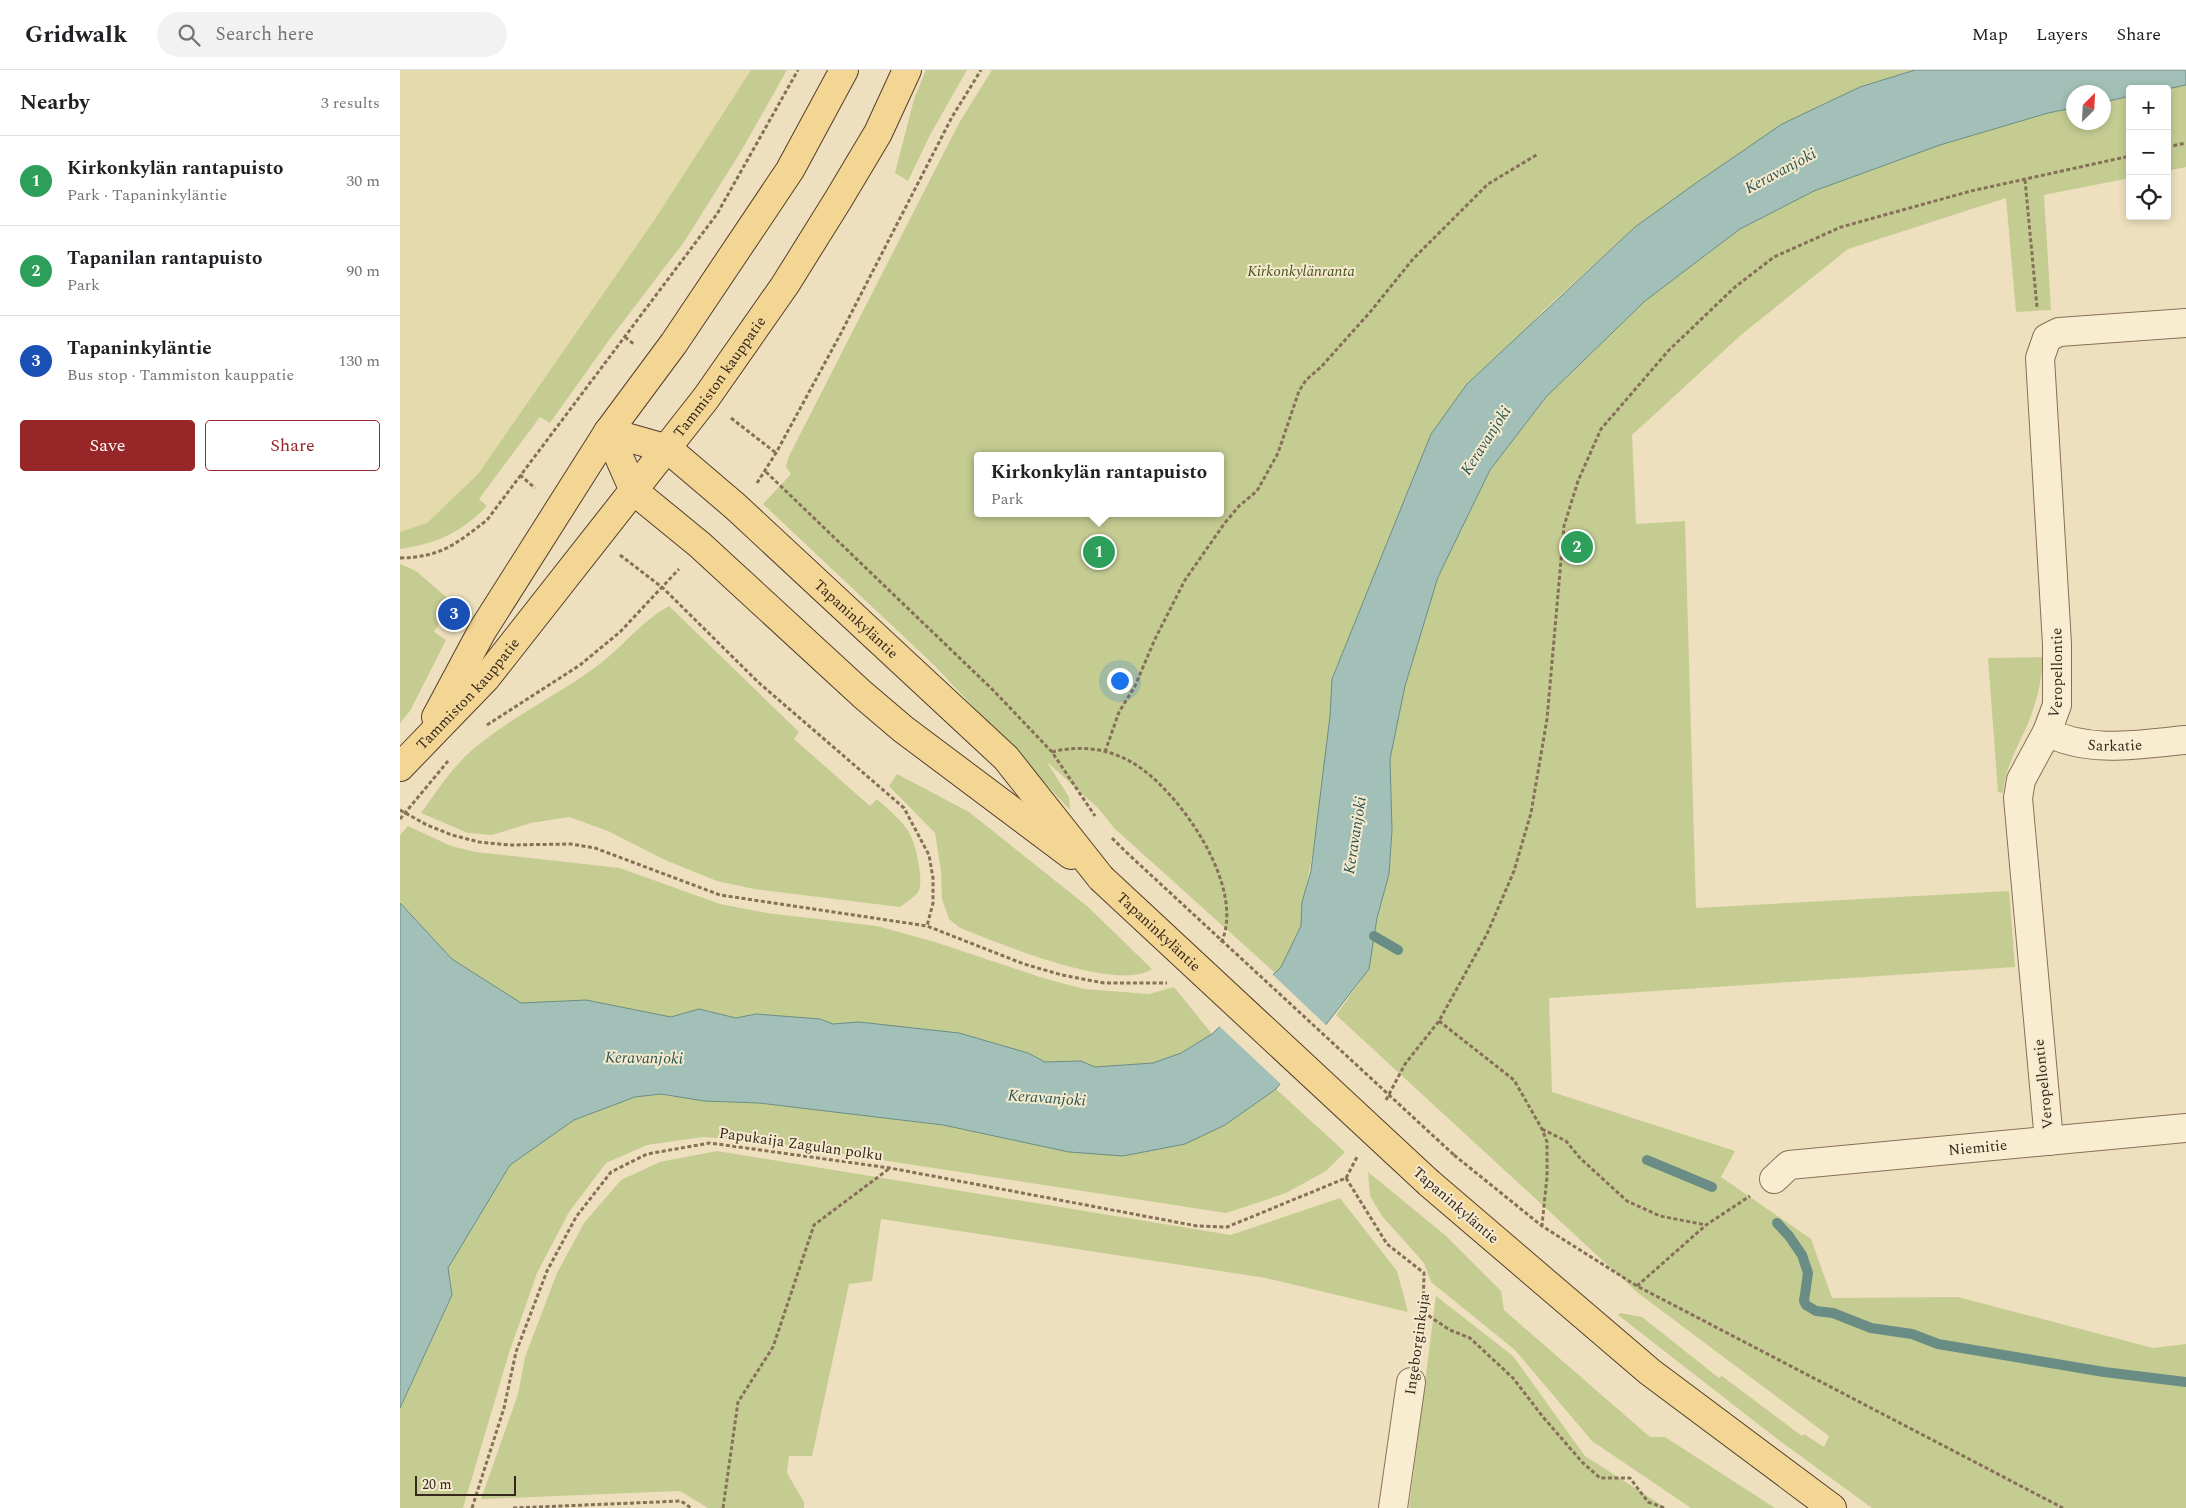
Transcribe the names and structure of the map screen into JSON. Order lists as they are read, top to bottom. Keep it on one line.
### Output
{"streets":{"main road":["Tammiston kauppatie","Tapaninkyläntie"],"street":["Veropellontie","Sarkatie","Niemitie","Ingeborginkuja"],"path":["Papukaija Zagulan polku"]},"crossings":[["Tammiston kauppatie","Tapaninkyläntie"],["Veropellontie","Sarkatie"],["Veropellontie","Niemitie"],["Papukaija Zagulan polku","Ingeborginkuja"]],"water":["Keravanjoki"],"parks":["Kirkonkylänranta"],"scale_bar":"20 m","north":"top right","page":{"header":"Gridwalk","search":"Search here","nav":["Map","Layers","Share"],"heading":["Nearby","3 results"],"map_buttons":["+","−"],"list":[{"mark":"1","name":"Kirkonkylän rantapuisto","note":"Park · Tapaninkyläntie","value":"30 m"},{"mark":"2","name":"Tapanilan rantapuisto","note":"Park","value":"90 m"},{"mark":"3","name":"Tapaninkyläntie","note":"Bus stop · Tammiston kauppatie","value":"130 m"}],"buttons":["Save","Share"],"popup":["Kirkonkylän rantapuisto","Park"],"pins":["2","1","3"],"scale":"20 m"}}
